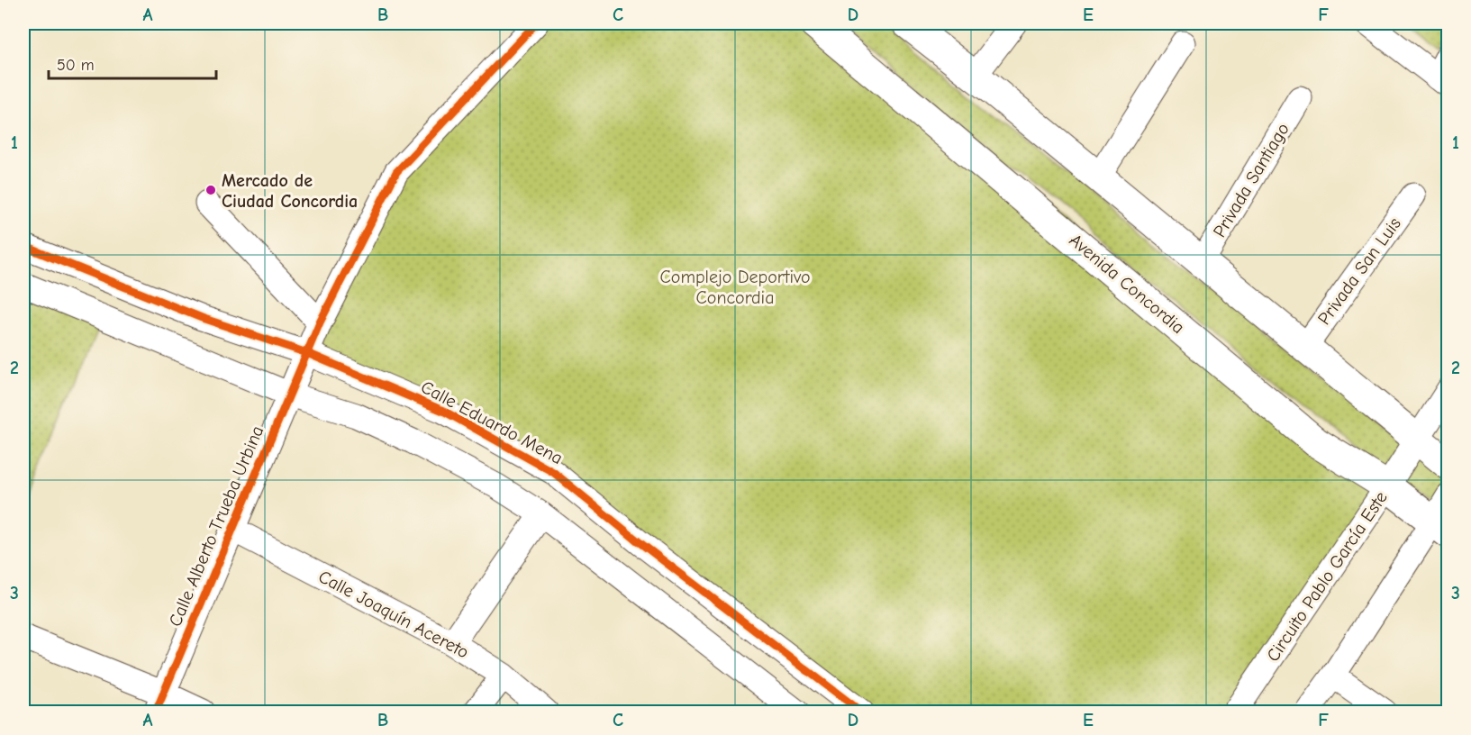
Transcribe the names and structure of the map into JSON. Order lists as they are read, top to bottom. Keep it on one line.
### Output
{"streets":{"main road":["Avenida Concordia"],"street":["Privada Santiago","Privada San Luis","Calle Eduardo Mena","Calle Alberto Trueba Urbina","Circuito Pablo García Este","Calle Joaquín Acereto"]},"crossings":[["Avenida Concordia","Circuito Pablo García Este"],["Calle Eduardo Mena","Calle Alberto Trueba Urbina"],["Calle Alberto Trueba Urbina","Calle Joaquín Acereto"]],"parks":["Complejo Deportivo Concordia"],"places":["Mercado de Ciudad Concordia"],"scale_bar":"50 m","grid":{"columns":["A","B","C","D","E","F"],"rows":["1","2","3"]}}
